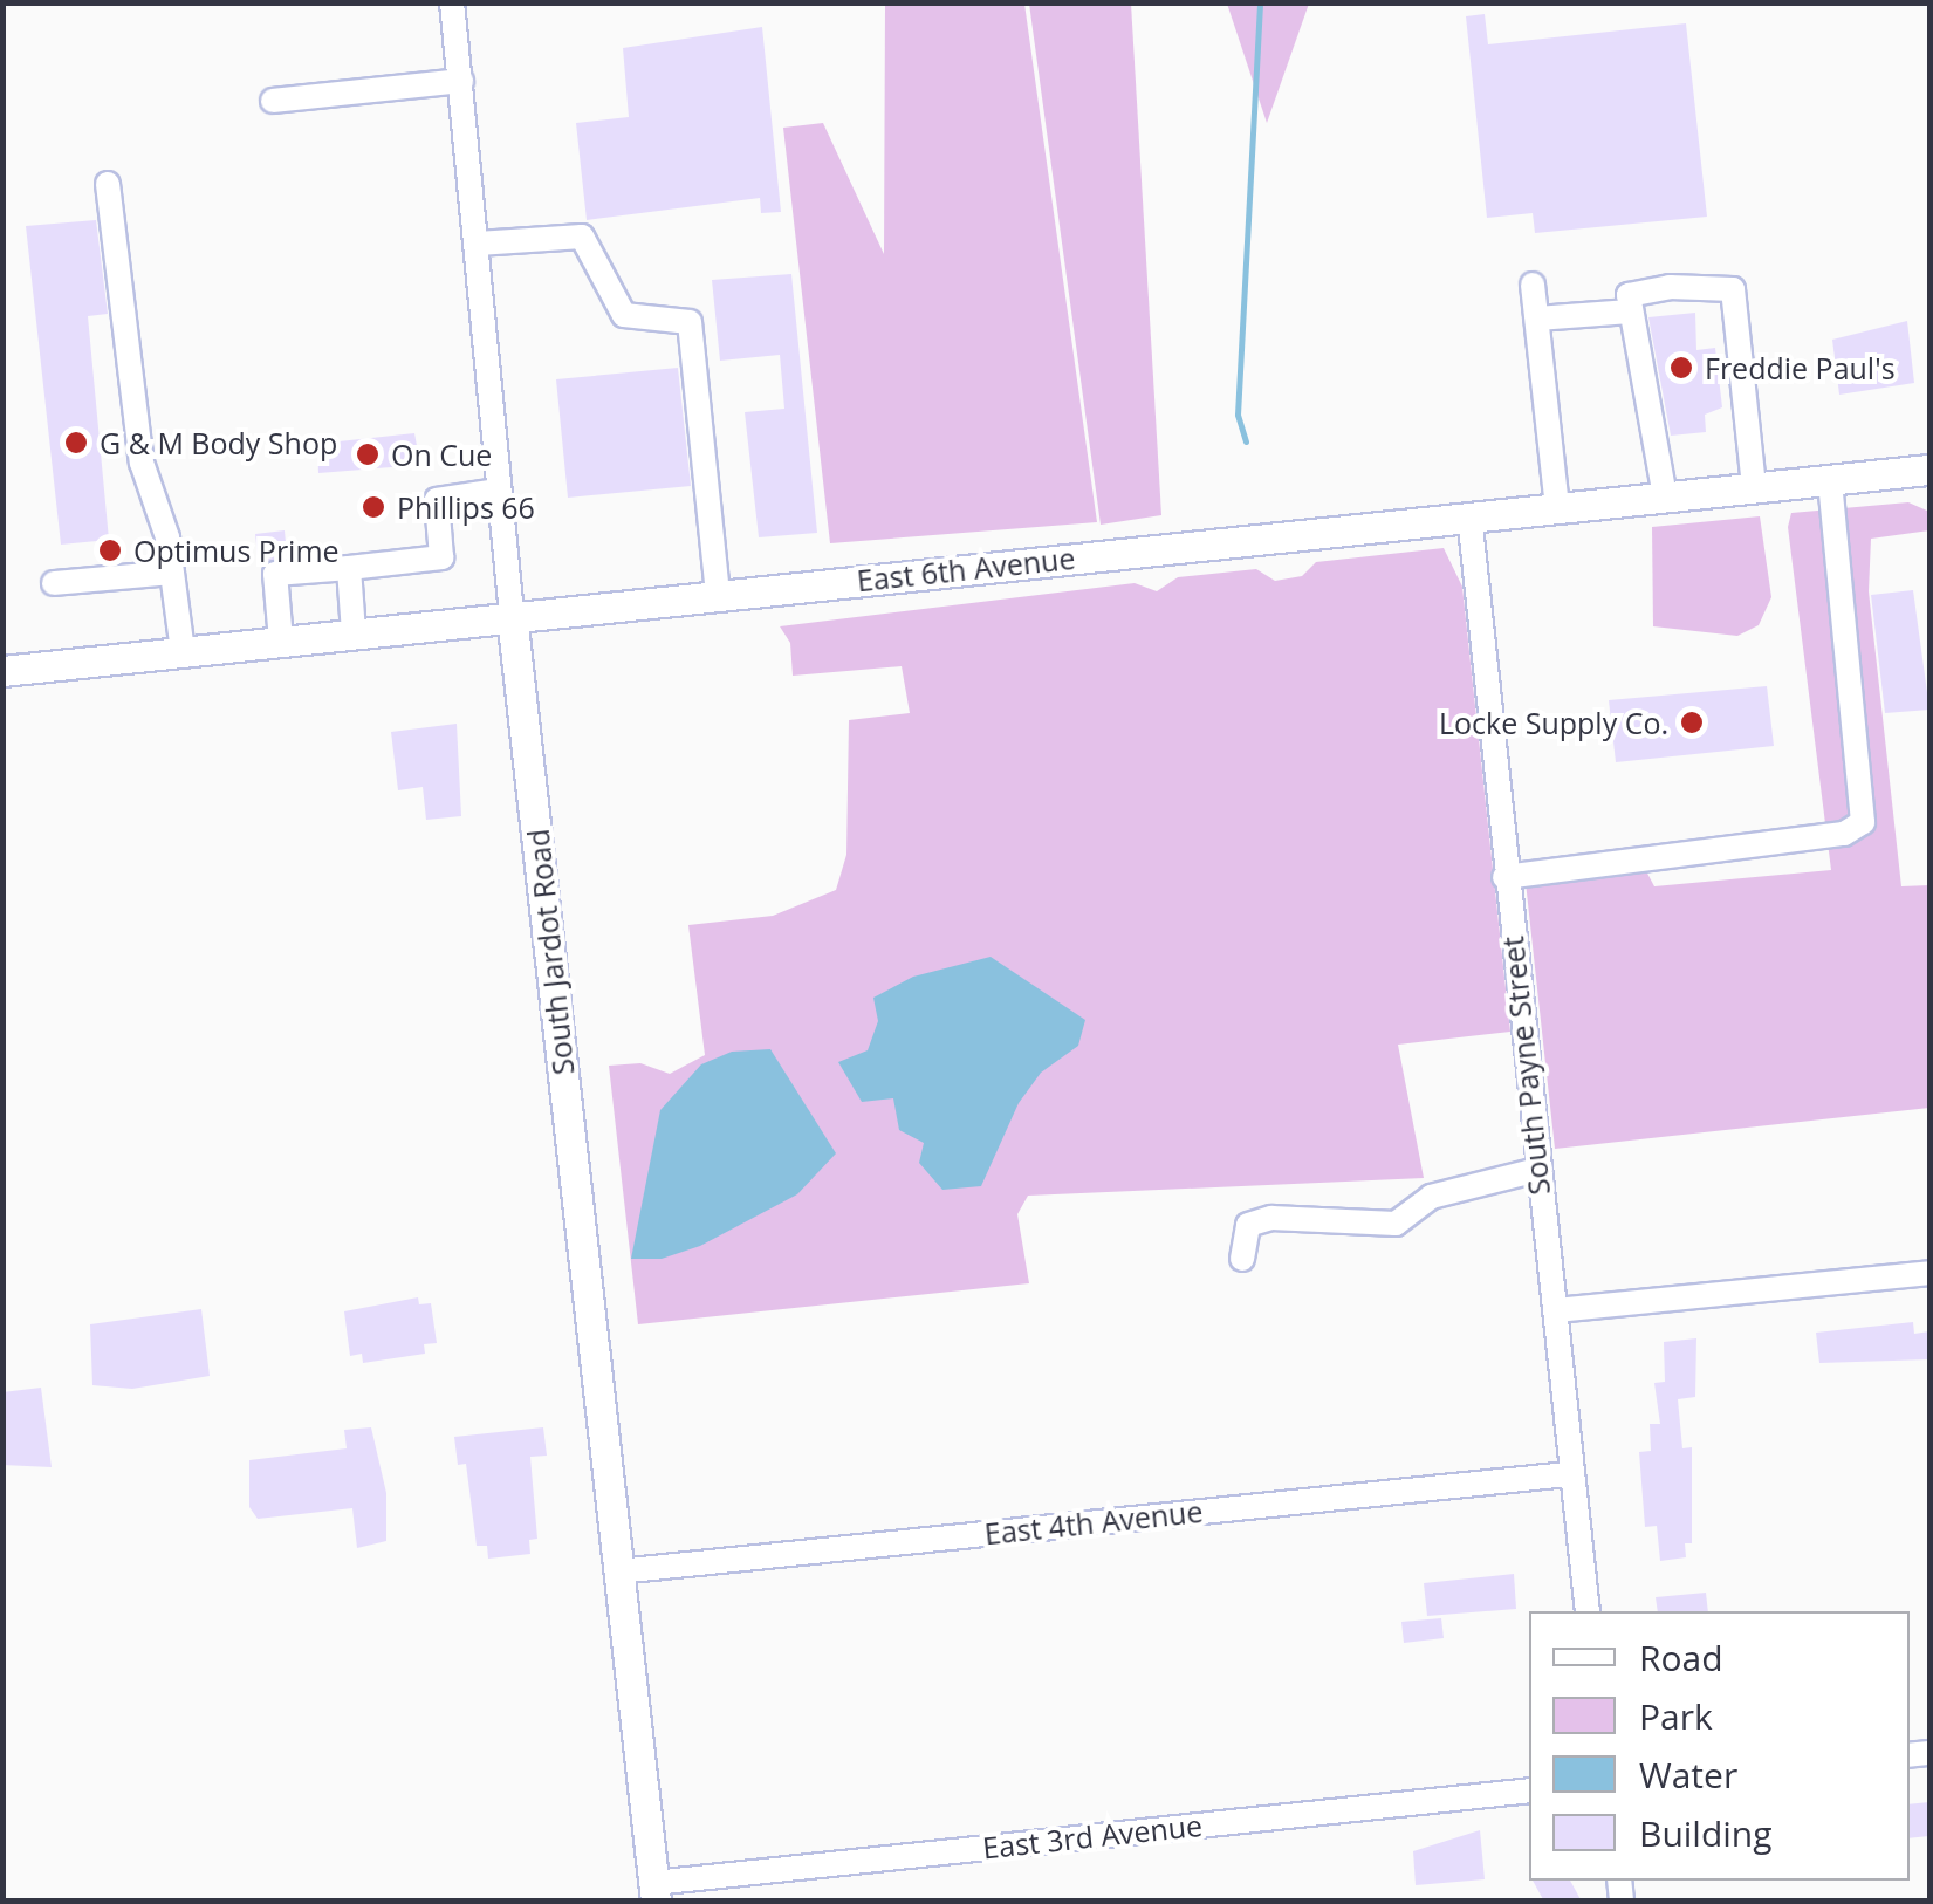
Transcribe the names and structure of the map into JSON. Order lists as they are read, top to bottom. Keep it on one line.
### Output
{"streets":{"main road":["East 6th Avenue","South Jardot Road"],"street":["South Payne Street","East 4th Avenue","East 3rd Avenue"]},"crossings":[["East 6th Avenue","South Jardot Road"],["East 6th Avenue","South Payne Street"],["South Jardot Road","East 4th Avenue"],["South Jardot Road","East 3rd Avenue"],["South Payne Street","East 4th Avenue"]],"places":["Freddie Paul's","G & M Body Shop","On Cue","Phillips 66","Optimus Prime","Locke Supply Co."],"legend":["Road","Park","Water","Building"]}
